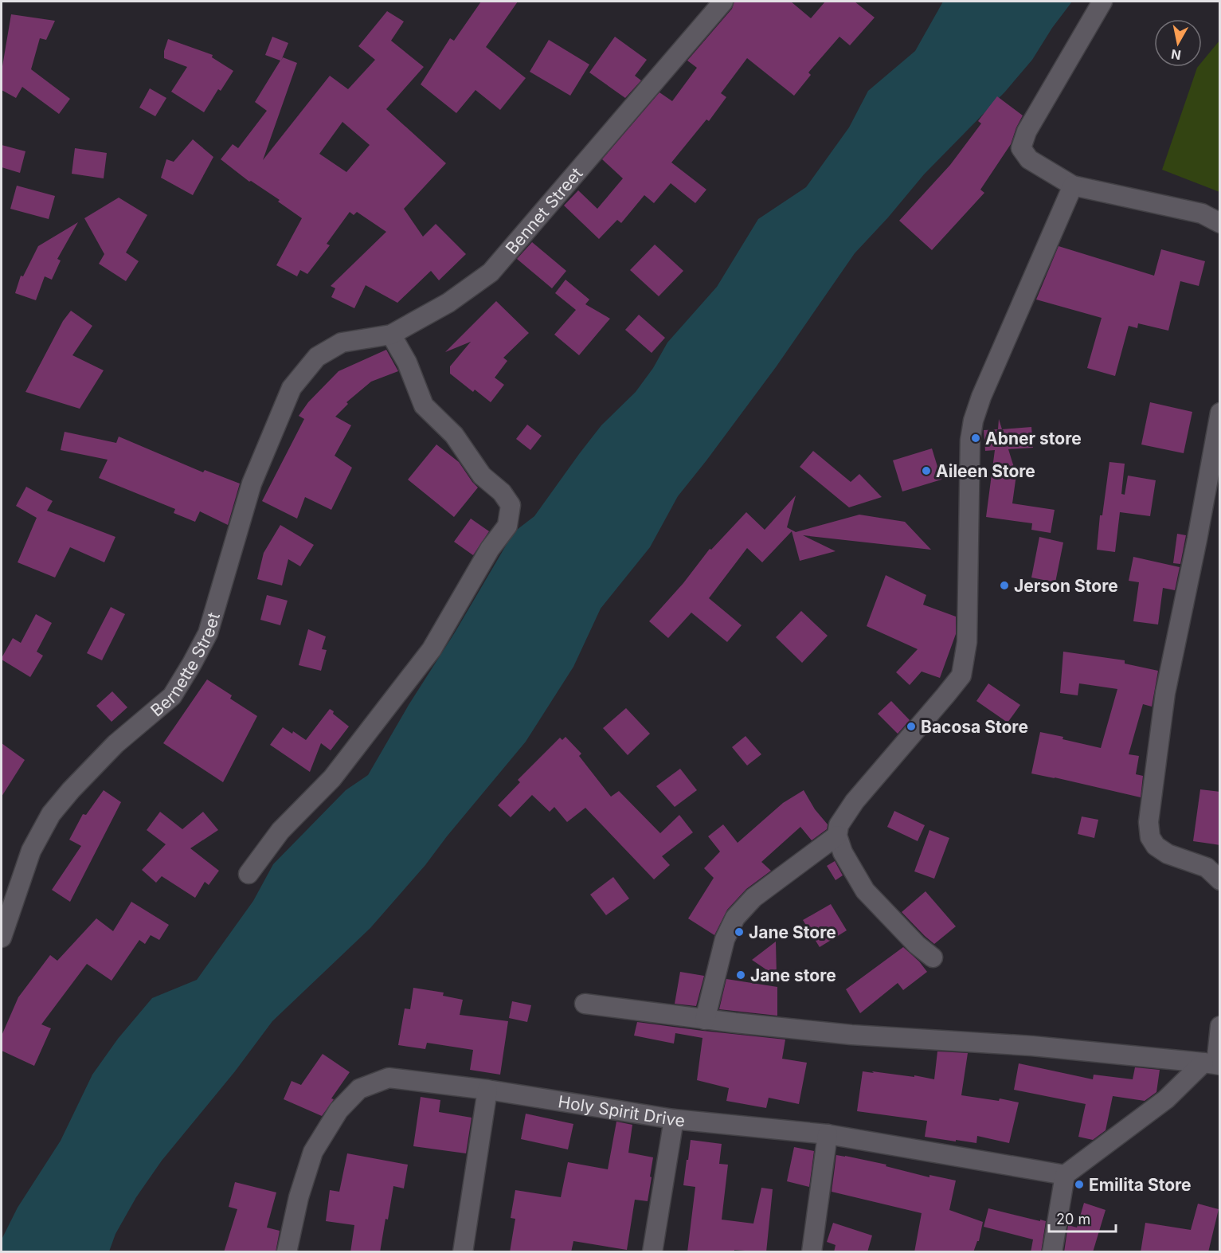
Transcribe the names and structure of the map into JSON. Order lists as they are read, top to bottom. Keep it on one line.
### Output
{"streets":{"street":["Bennet Street","Bernette Street","Holy Spirit Drive"]},"crossings":[["Bennet Street","Bernette Street"]],"places":["Abner store","Aileen Store","Jerson Store","Bacosa Store","Jane Store","Jane store","Emilita Store"],"scale_bar":"20 m","north":"bottom"}
